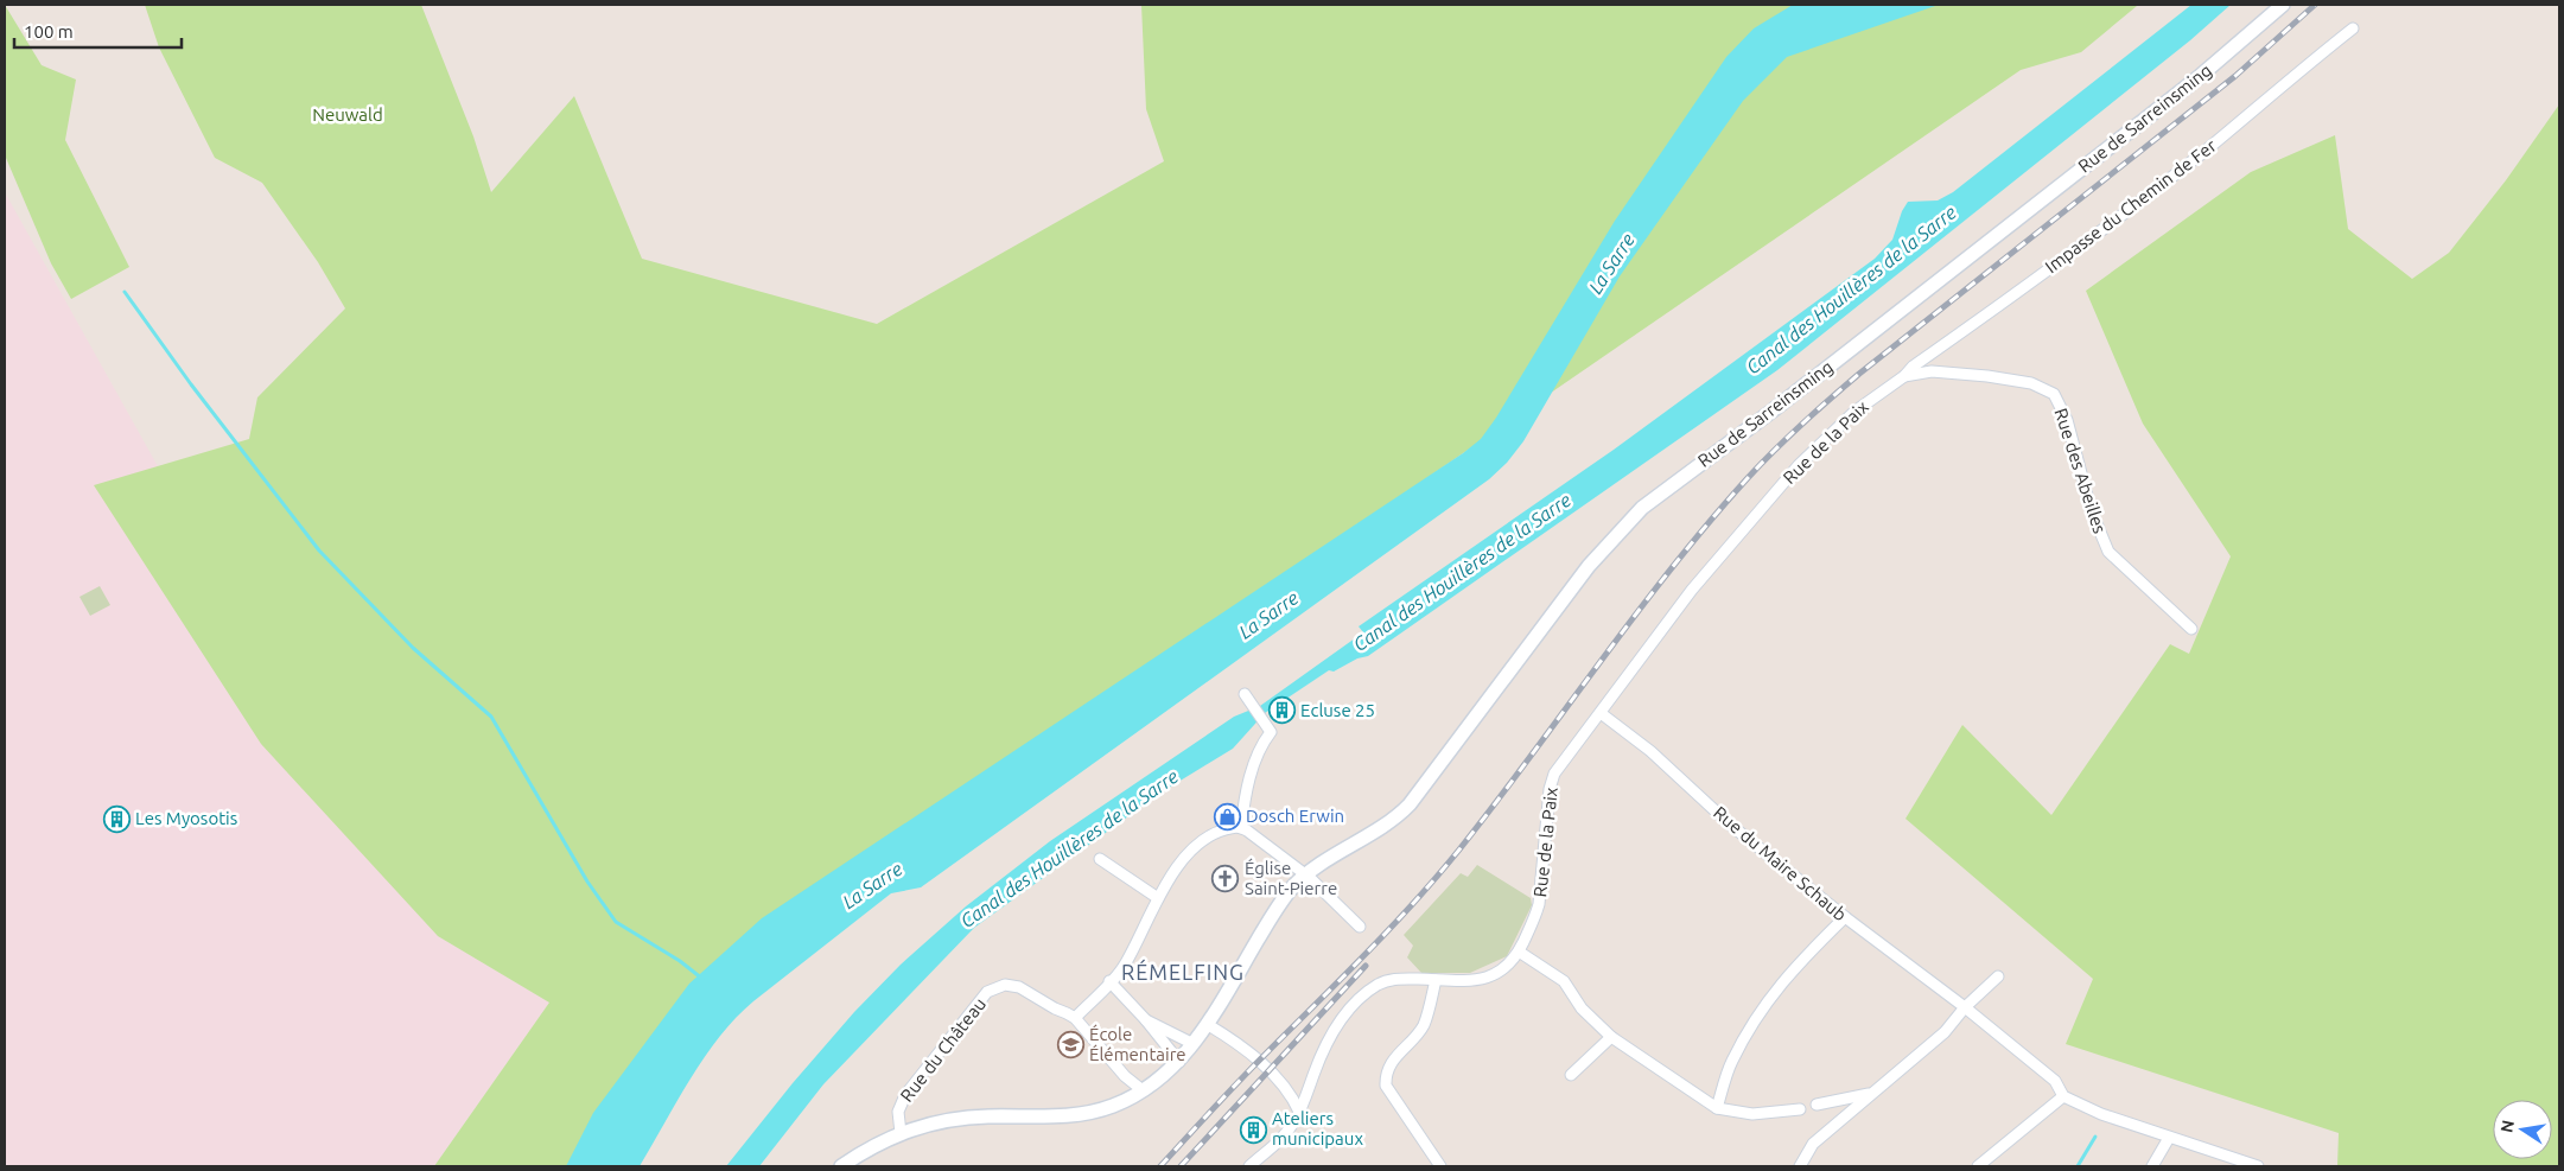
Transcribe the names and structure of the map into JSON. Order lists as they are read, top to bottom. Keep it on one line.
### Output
{"streets":{"street":["Rue de Sarreinsming","Impasse du Chemin de Fer","Rue de la Paix","Rue des Abeilles","Rue du Maire Schaub","Rue du Château"]},"crossings":[["Rue de Sarreinsming","Rue du Château"],["Impasse du Chemin de Fer","Rue de la Paix"],["Impasse du Chemin de Fer","Rue des Abeilles"],["Rue de la Paix","Rue des Abeilles"],["Rue de la Paix","Rue du Maire Schaub"]],"districts":["RÉMELFING"],"water":["La Sarre","Canal des Houillères de la Sarre"],"parks":["Neuwald"],"places":{"building":["Ecluse 25","Les Myosotis","Ateliers municipaux"],"shop":["Dosch Erwin"],"church":["Église Saint-Pierre"],"school or university":["École Élémentaire"]},"scale_bar":"100 m","north":"left"}
